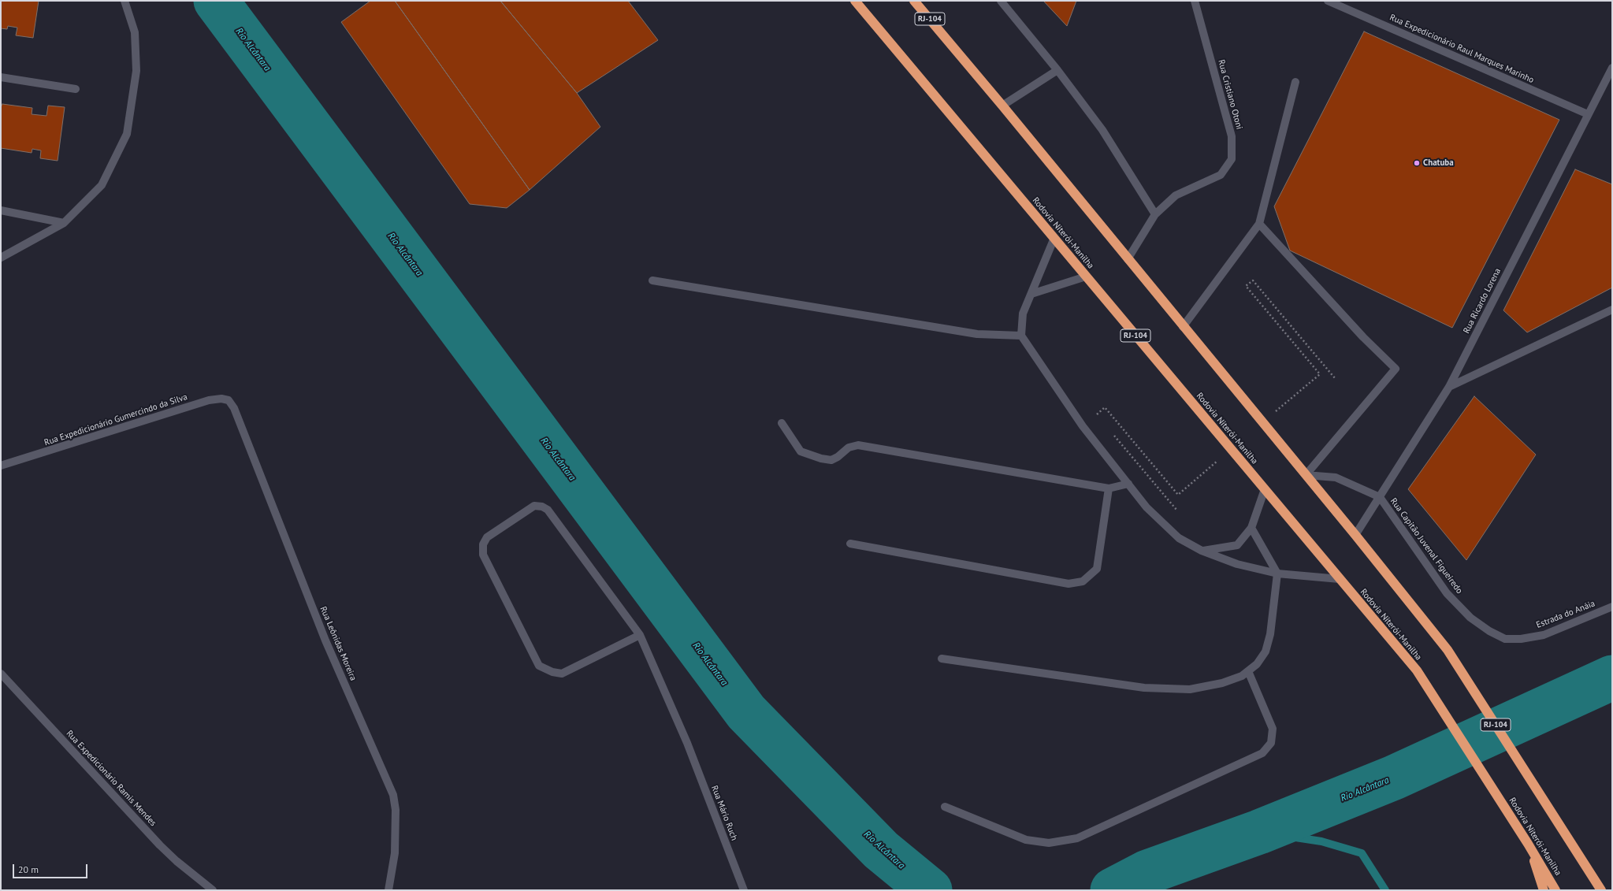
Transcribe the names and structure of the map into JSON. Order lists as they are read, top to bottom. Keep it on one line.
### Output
{"streets":{"highway":["RJ-104","Rodovia Niterói-Manilha"],"street":["Rua Expedicionário Raul Marques Marinho","Rua Cristiano Otoni","Rua Ricardo Lorena","Rua Expedicionário Gumercindo da Silva","Rua Capitão Juvenal Figueiredo","Estrada do Anáia","Rua Leônidas Moreira","Rua Expedicionário Ramis Mendes","Rua Mário Ruch"]},"crossings":[["RJ-104","Rua Cristiano Otoni"],["RJ-104","Rua Ricardo Lorena"],["RJ-104","Rua Capitão Juvenal Figueiredo"],["Rua Expedicionário Raul Marques Marinho","Rua Ricardo Lorena"],["Rua Ricardo Lorena","Rua Capitão Juvenal Figueiredo"],["Rua Expedicionário Gumercindo da Silva","Rua Leônidas Moreira"],["Rua Capitão Juvenal Figueiredo","Estrada do Anáia"]],"water":["Rio Alcântara"],"places":["Chatuba"],"scale_bar":"20 m"}
